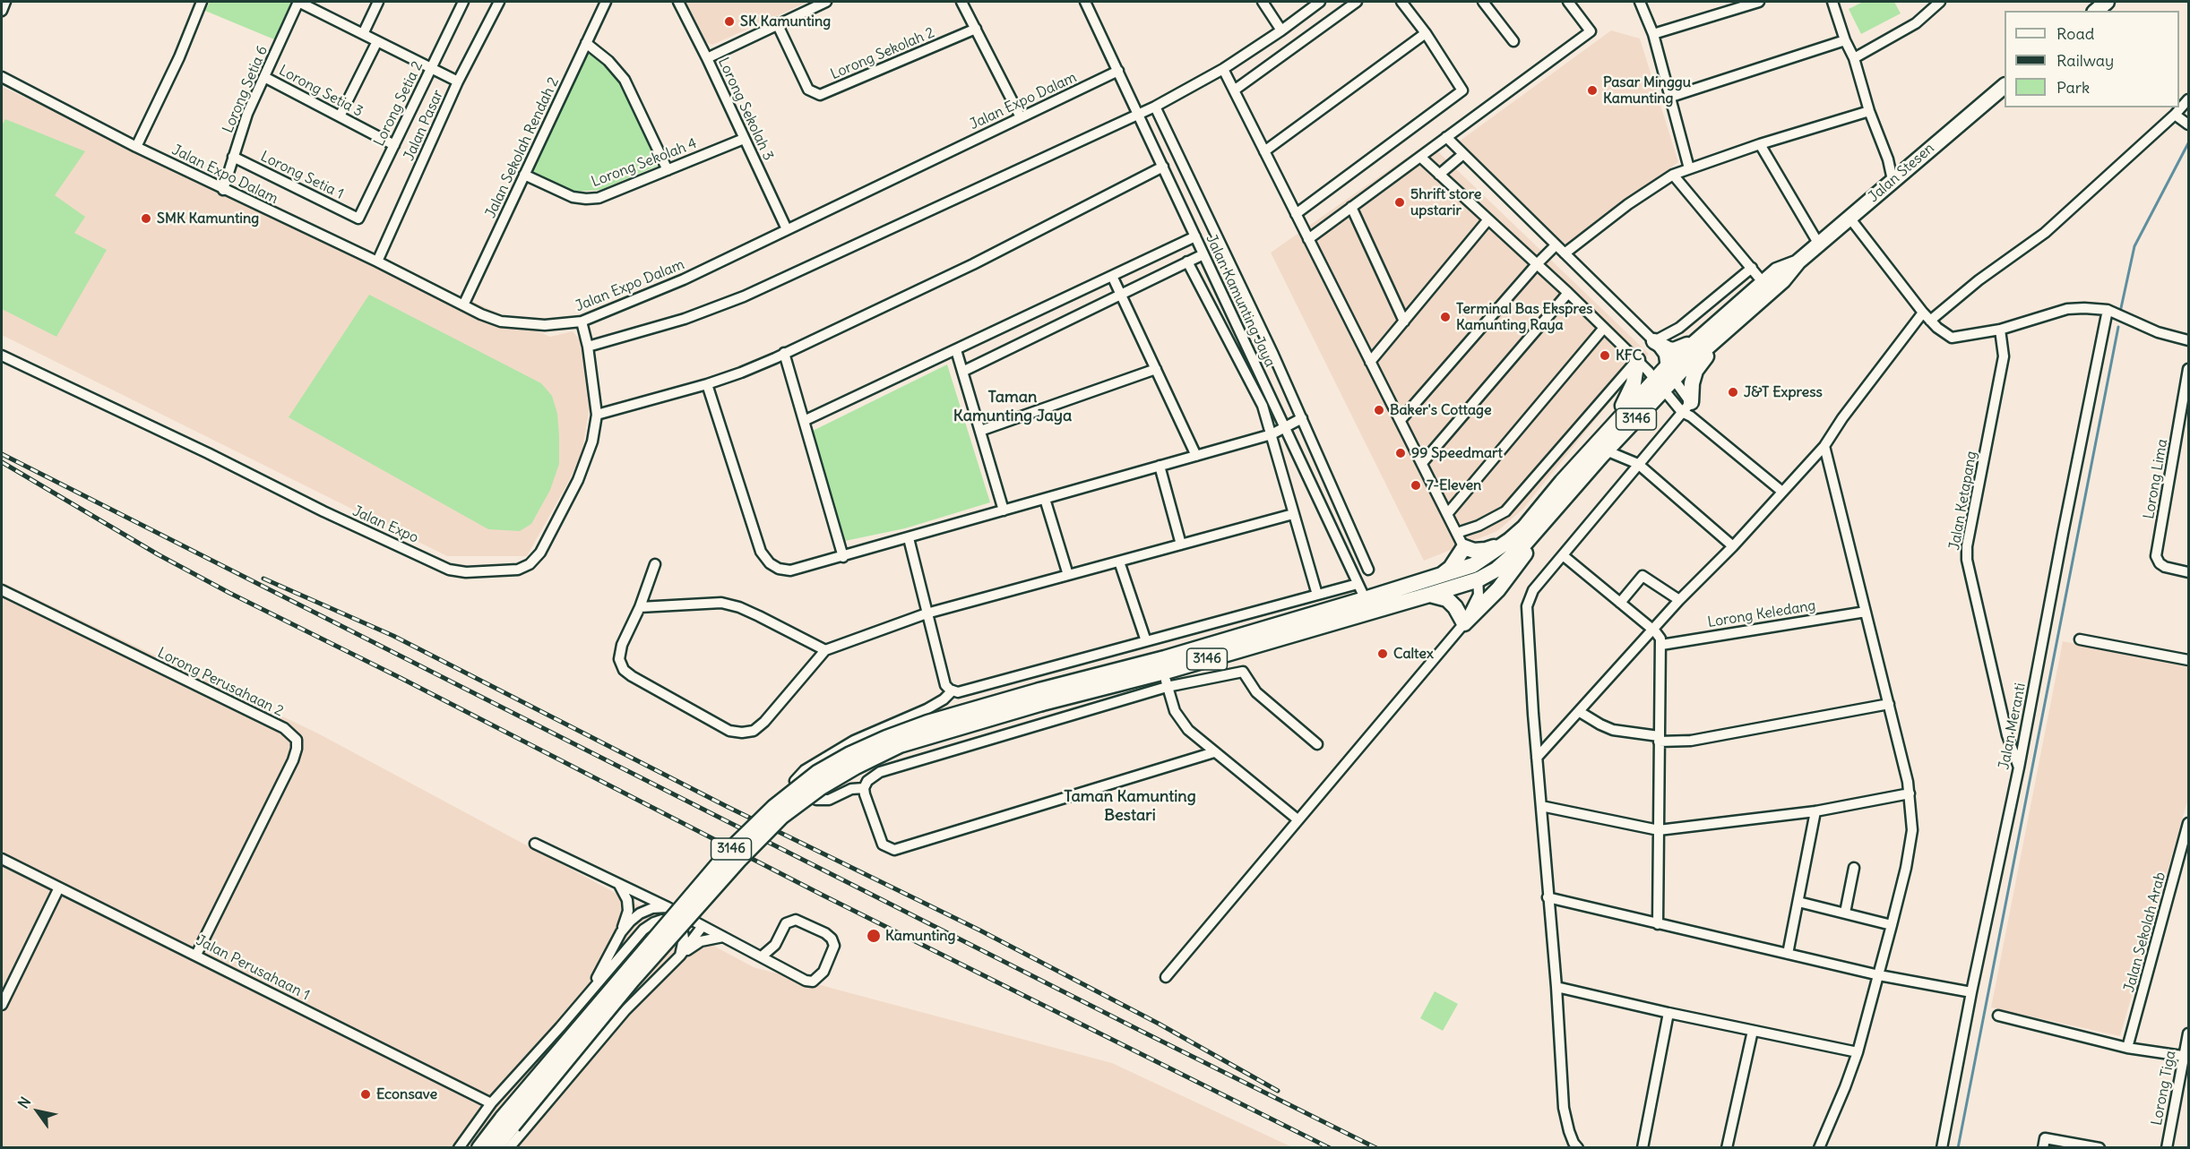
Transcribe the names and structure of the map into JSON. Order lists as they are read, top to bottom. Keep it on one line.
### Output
{"streets":{"main road":["Jalan Stesen","3146"],"street":["Lorong Sekolah 2","Lorong Setia 6","Lorong Setia 3","Jalan Expo Dalam","Lorong Setia 2","Lorong Sekolah 3","Jalan Pasar","Jalan Sekolah Rendah 2","Lorong Sekolah 4","Lorong Setia 1","Jalan Kamunting Jaya","Lorong Lima","Jalan Ketapang","Jalan Expo","Lorong Keledang","Lorong Perusahaan 2","Jalan Meranti","Jalan Sekolah Arab","Jalan Perusahaan 1","Lorong Tiga"]},"crossings":[["Lorong Setia 6","Lorong Setia 3"],["Lorong Setia 6","Jalan Expo Dalam"],["Lorong Setia 6","Lorong Setia 1"],["Lorong Setia 3","Lorong Setia 2"],["Jalan Expo Dalam","Lorong Sekolah 3"],["Jalan Expo Dalam","Jalan Pasar"],["Jalan Expo Dalam","Jalan Sekolah Rendah 2"],["Jalan Expo Dalam","Jalan Kamunting Jaya"],["Jalan Expo Dalam","Jalan Expo"],["Lorong Setia 2","Lorong Setia 1"],["Lorong Sekolah 3","Lorong Sekolah 4"],["Jalan Sekolah Rendah 2","Lorong Sekolah 4"],["Jalan Stesen","3146"],["Jalan Kamunting Jaya","3146"],["Jalan Ketapang","Jalan Meranti"],["Lorong Perusahaan 2","Jalan Perusahaan 1"]],"districts":["Taman Kamunting Jaya","Taman Kamunting Bestari"],"places":["SK Kamunting","Pasar Minggu Kamunting","5hrift store upstarir","SMK Kamunting","Terminal Bas Ekspres Kamunting Raya","KFC","J&T Express","Baker's Cottage","99 Speedmart","7-Eleven","Caltex","Kamunting","Econsave"],"legend":["Road","Railway","Park"],"north":"top left"}
